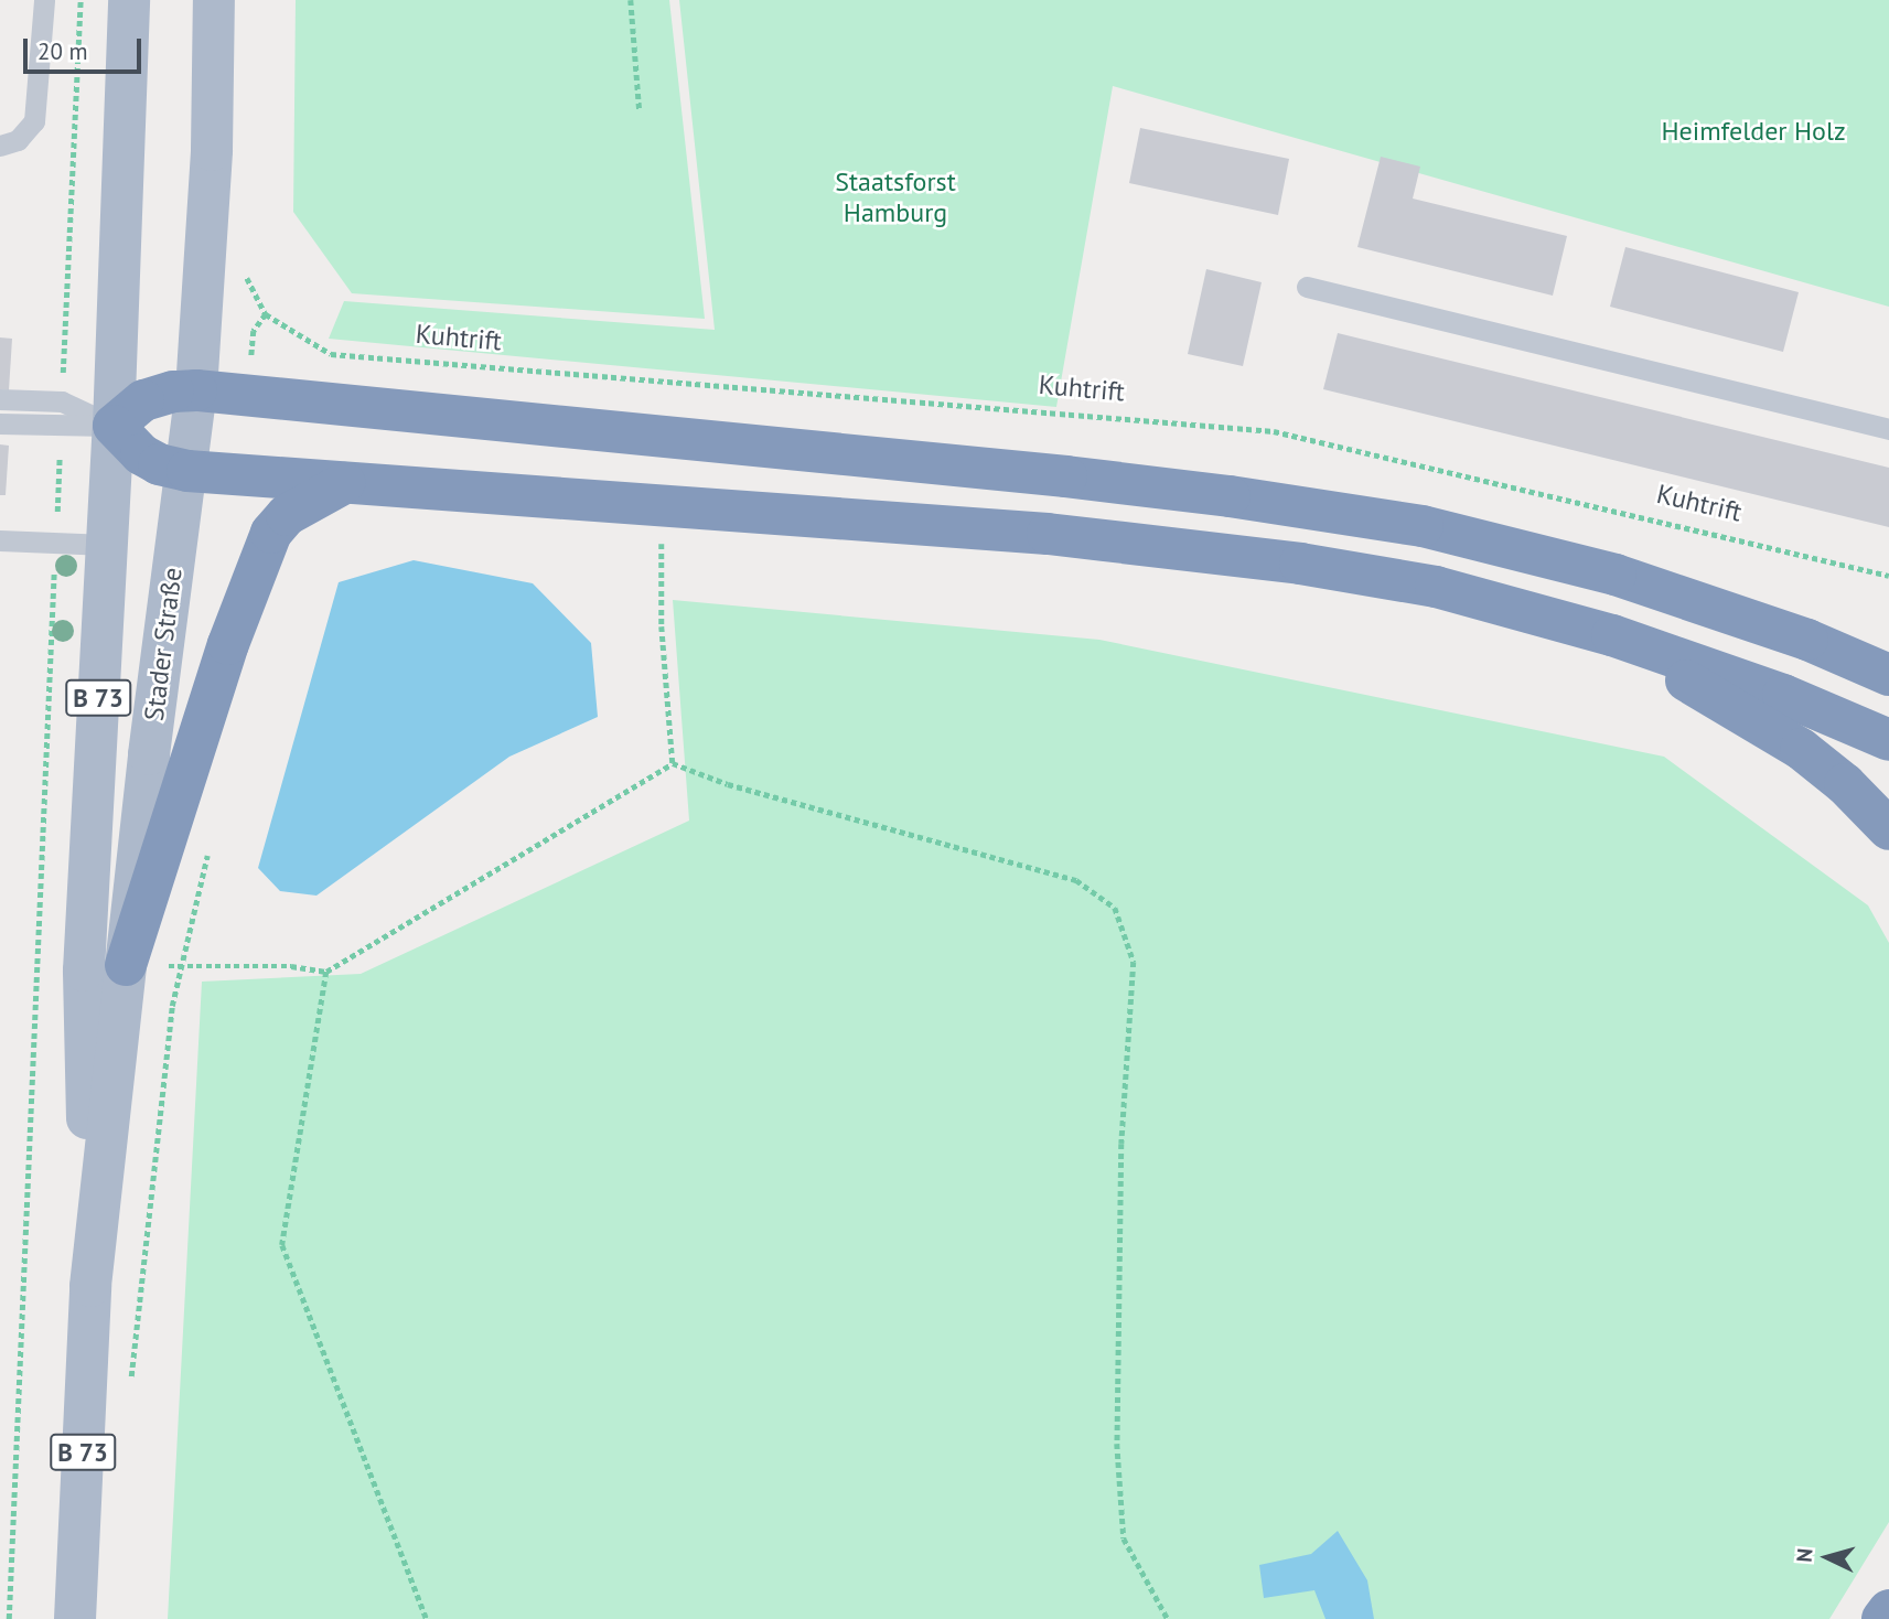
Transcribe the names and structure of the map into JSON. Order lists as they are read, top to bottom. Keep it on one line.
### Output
{"streets":{"main road":["Stader Straße","B 73"],"path":["Kuhtrift"]},"parks":["Heimfelder Holz","Staatsforst Hamburg"],"scale_bar":"20 m","north":"left"}
